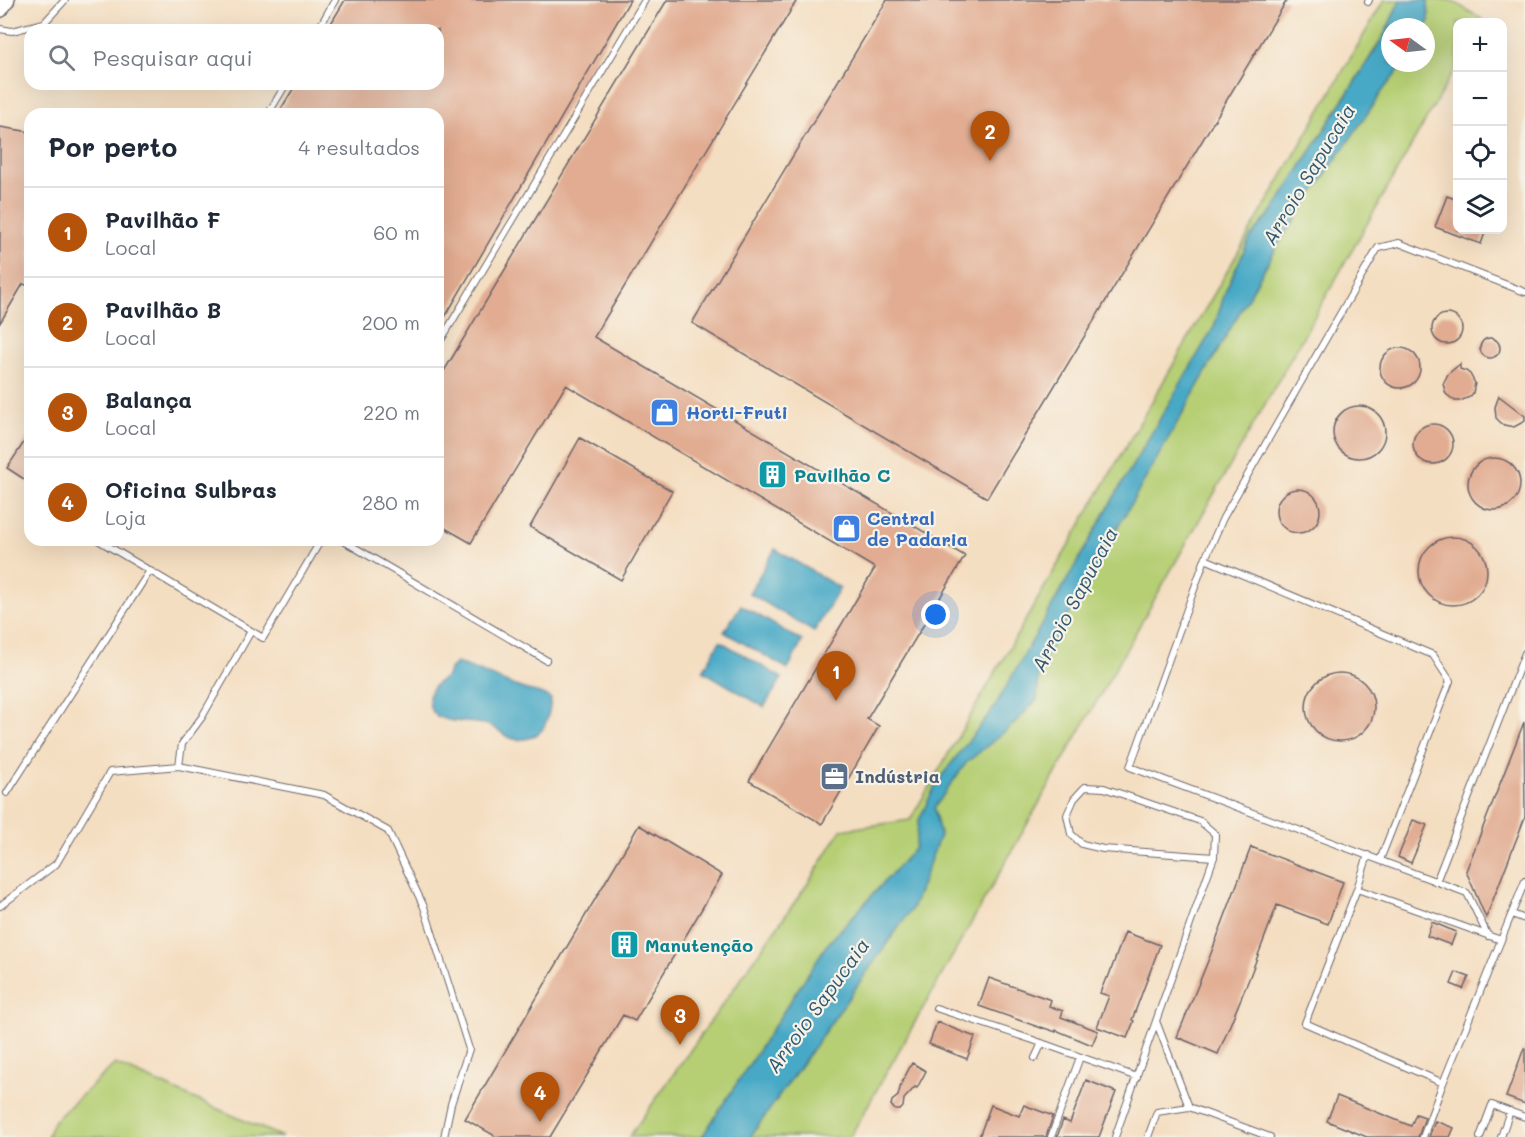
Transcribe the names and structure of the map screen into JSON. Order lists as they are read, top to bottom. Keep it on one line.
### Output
{"water":["Arroio Sapucaia"],"places":{"shop":["Horti-Fruti","Central de Padaria"],"building":["Pavilhão C","Manutenção"],"office":["Indústria"]},"north":"left","page":{"map_buttons":["+","−"],"search":"Pesquisar aqui","heading":["Por perto","4 resultados"],"pins":["2","1","3","4"],"list":[{"mark":"1","name":"Pavilhão F","note":"Local","value":"60 m"},{"mark":"2","name":"Pavilhão B","note":"Local","value":"200 m"},{"mark":"3","name":"Balança","note":"Local","value":"220 m"},{"mark":"4","name":"Oficina Sulbras","note":"Loja","value":"280 m"}]}}
